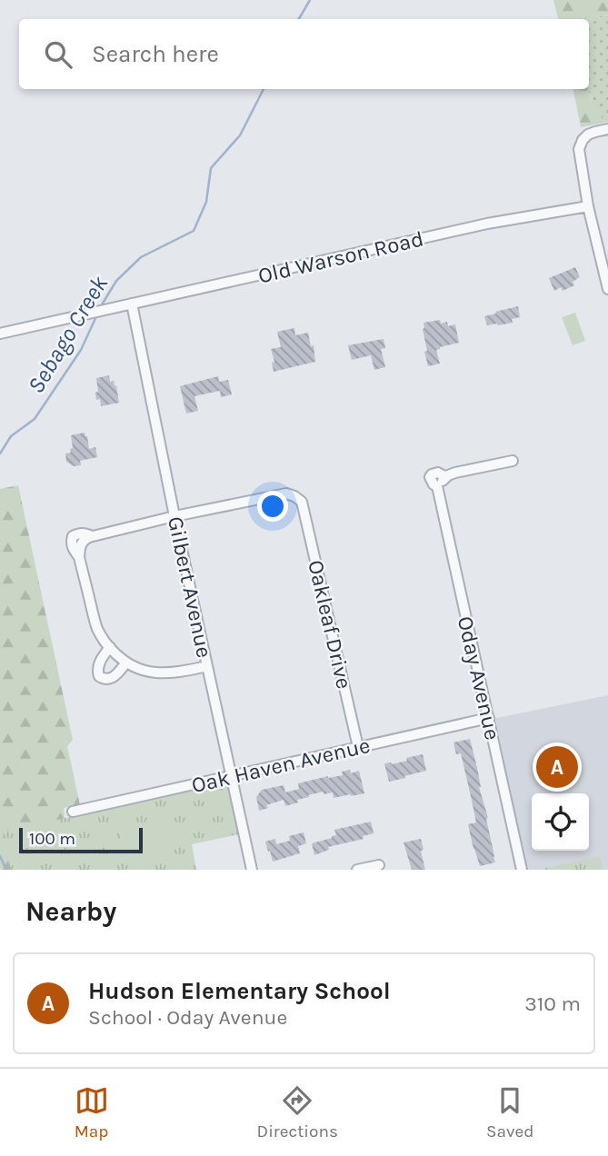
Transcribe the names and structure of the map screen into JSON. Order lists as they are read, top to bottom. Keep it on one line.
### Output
{"streets":{"street":["Old Warson Road","Gilbert Avenue","Oakleaf Drive","Oday Avenue","Oak Haven Avenue"]},"crossings":[["Old Warson Road","Gilbert Avenue"],["Gilbert Avenue","Oakleaf Drive"],["Gilbert Avenue","Oak Haven Avenue"],["Oakleaf Drive","Oak Haven Avenue"],["Oday Avenue","Oak Haven Avenue"]],"water":["Sebago Creek"],"scale_bar":"100 m","page":{"search":"Search here","pins":"A","scale":"100 m","heading":"Nearby","list":[{"mark":"A","name":"Hudson Elementary School","note":"School · Oday Avenue","value":"310 m"}],"nav":["Map","Directions","Saved"]}}
